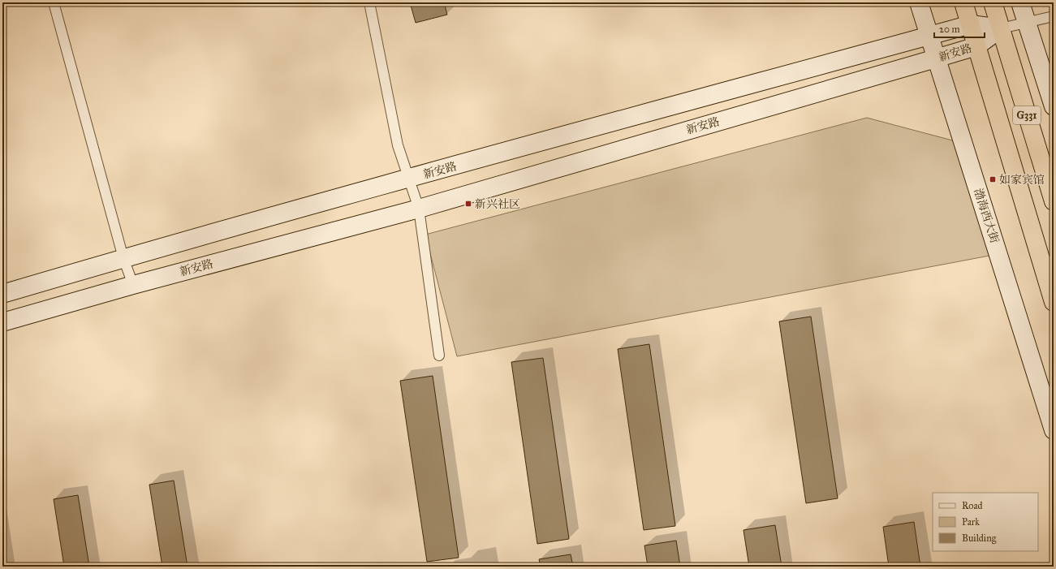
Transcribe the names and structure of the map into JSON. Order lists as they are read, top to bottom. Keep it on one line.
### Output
{"streets":{"highway":["G331"],"main road":["新安路","渤海西大街"]},"crossings":[["新安路","G331"],["新安路","渤海西大街"]],"places":{"transit":["如家宾馆","新兴社区"]},"legend":["Road","Park","Building"],"scale_bar":"20 m"}
